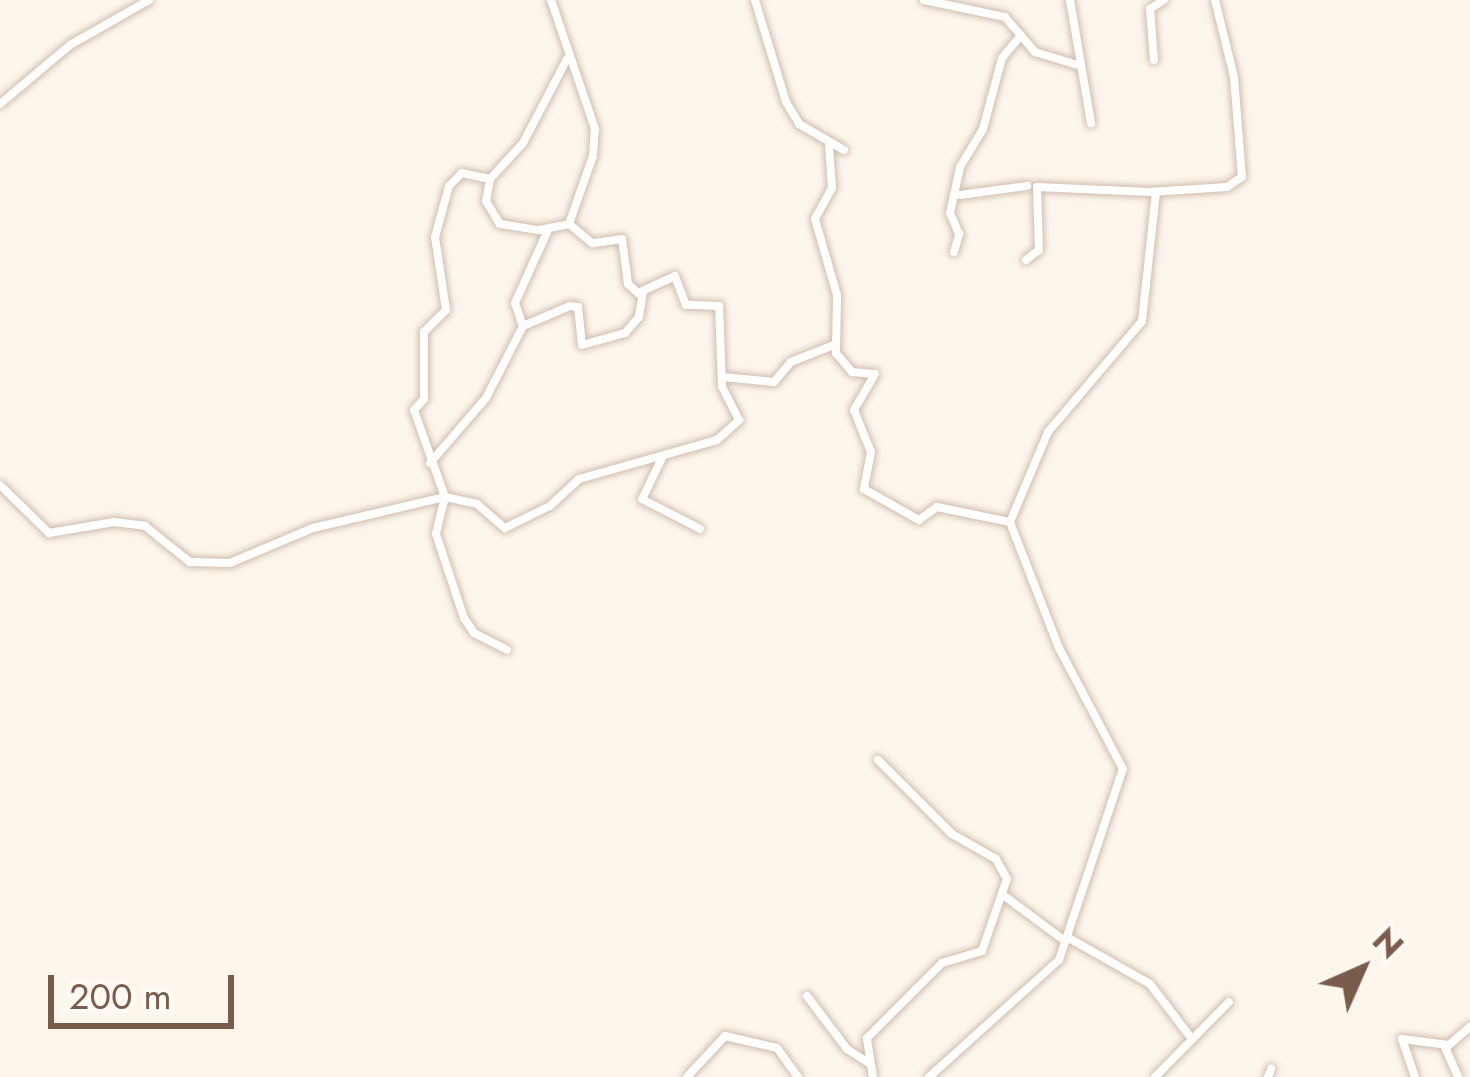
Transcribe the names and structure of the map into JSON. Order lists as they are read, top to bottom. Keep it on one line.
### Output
{"scale_bar":"200 m","north":"top right"}
